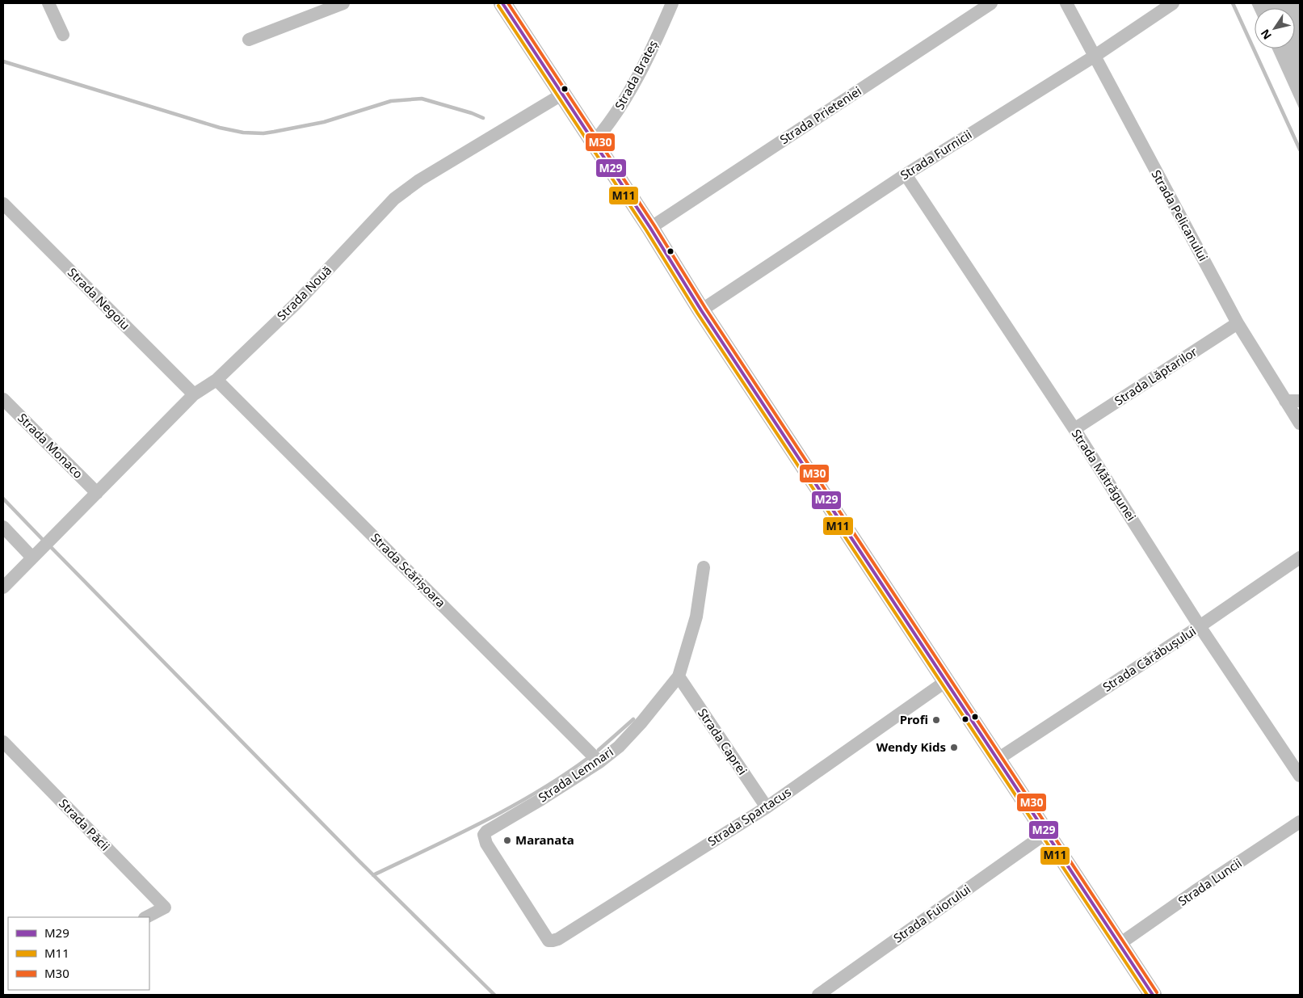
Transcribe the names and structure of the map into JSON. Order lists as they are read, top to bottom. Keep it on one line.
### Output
{"streets":{"street":["Strada Brateș","Strada Prieteniei","Strada Furnicii","Strada Pelicanului","Strada Nouă","Strada Negoiu","Strada Lăptarilor","Strada Monaco","Strada Mătrăgunei","Strada Scărișoara","Strada Cărăbușului","Strada Caprei","Strada Lemnari","Strada Spartacus","Strada Păcii","Strada Luncii","Strada Fuiorului"]},"crossings":[["Strada Furnicii","Strada Pelicanului"],["Strada Furnicii","Strada Mătrăgunei"],["Strada Pelicanului","Strada Lăptarilor"],["Strada Nouă","Strada Negoiu"],["Strada Nouă","Strada Monaco"],["Strada Nouă","Strada Scărișoara"],["Strada Lăptarilor","Strada Mătrăgunei"],["Strada Mătrăgunei","Strada Cărăbușului"],["Strada Scărișoara","Strada Lemnari"],["Strada Caprei","Strada Lemnari"],["Strada Caprei","Strada Spartacus"],["Strada Lemnari","Strada Spartacus"]],"places":["Profi","Wendy Kids","Maranata"],"lines":["transit line M29","transit line M30","transit line M11"],"legend":["M29","M11","M30"],"north":"bottom left"}
